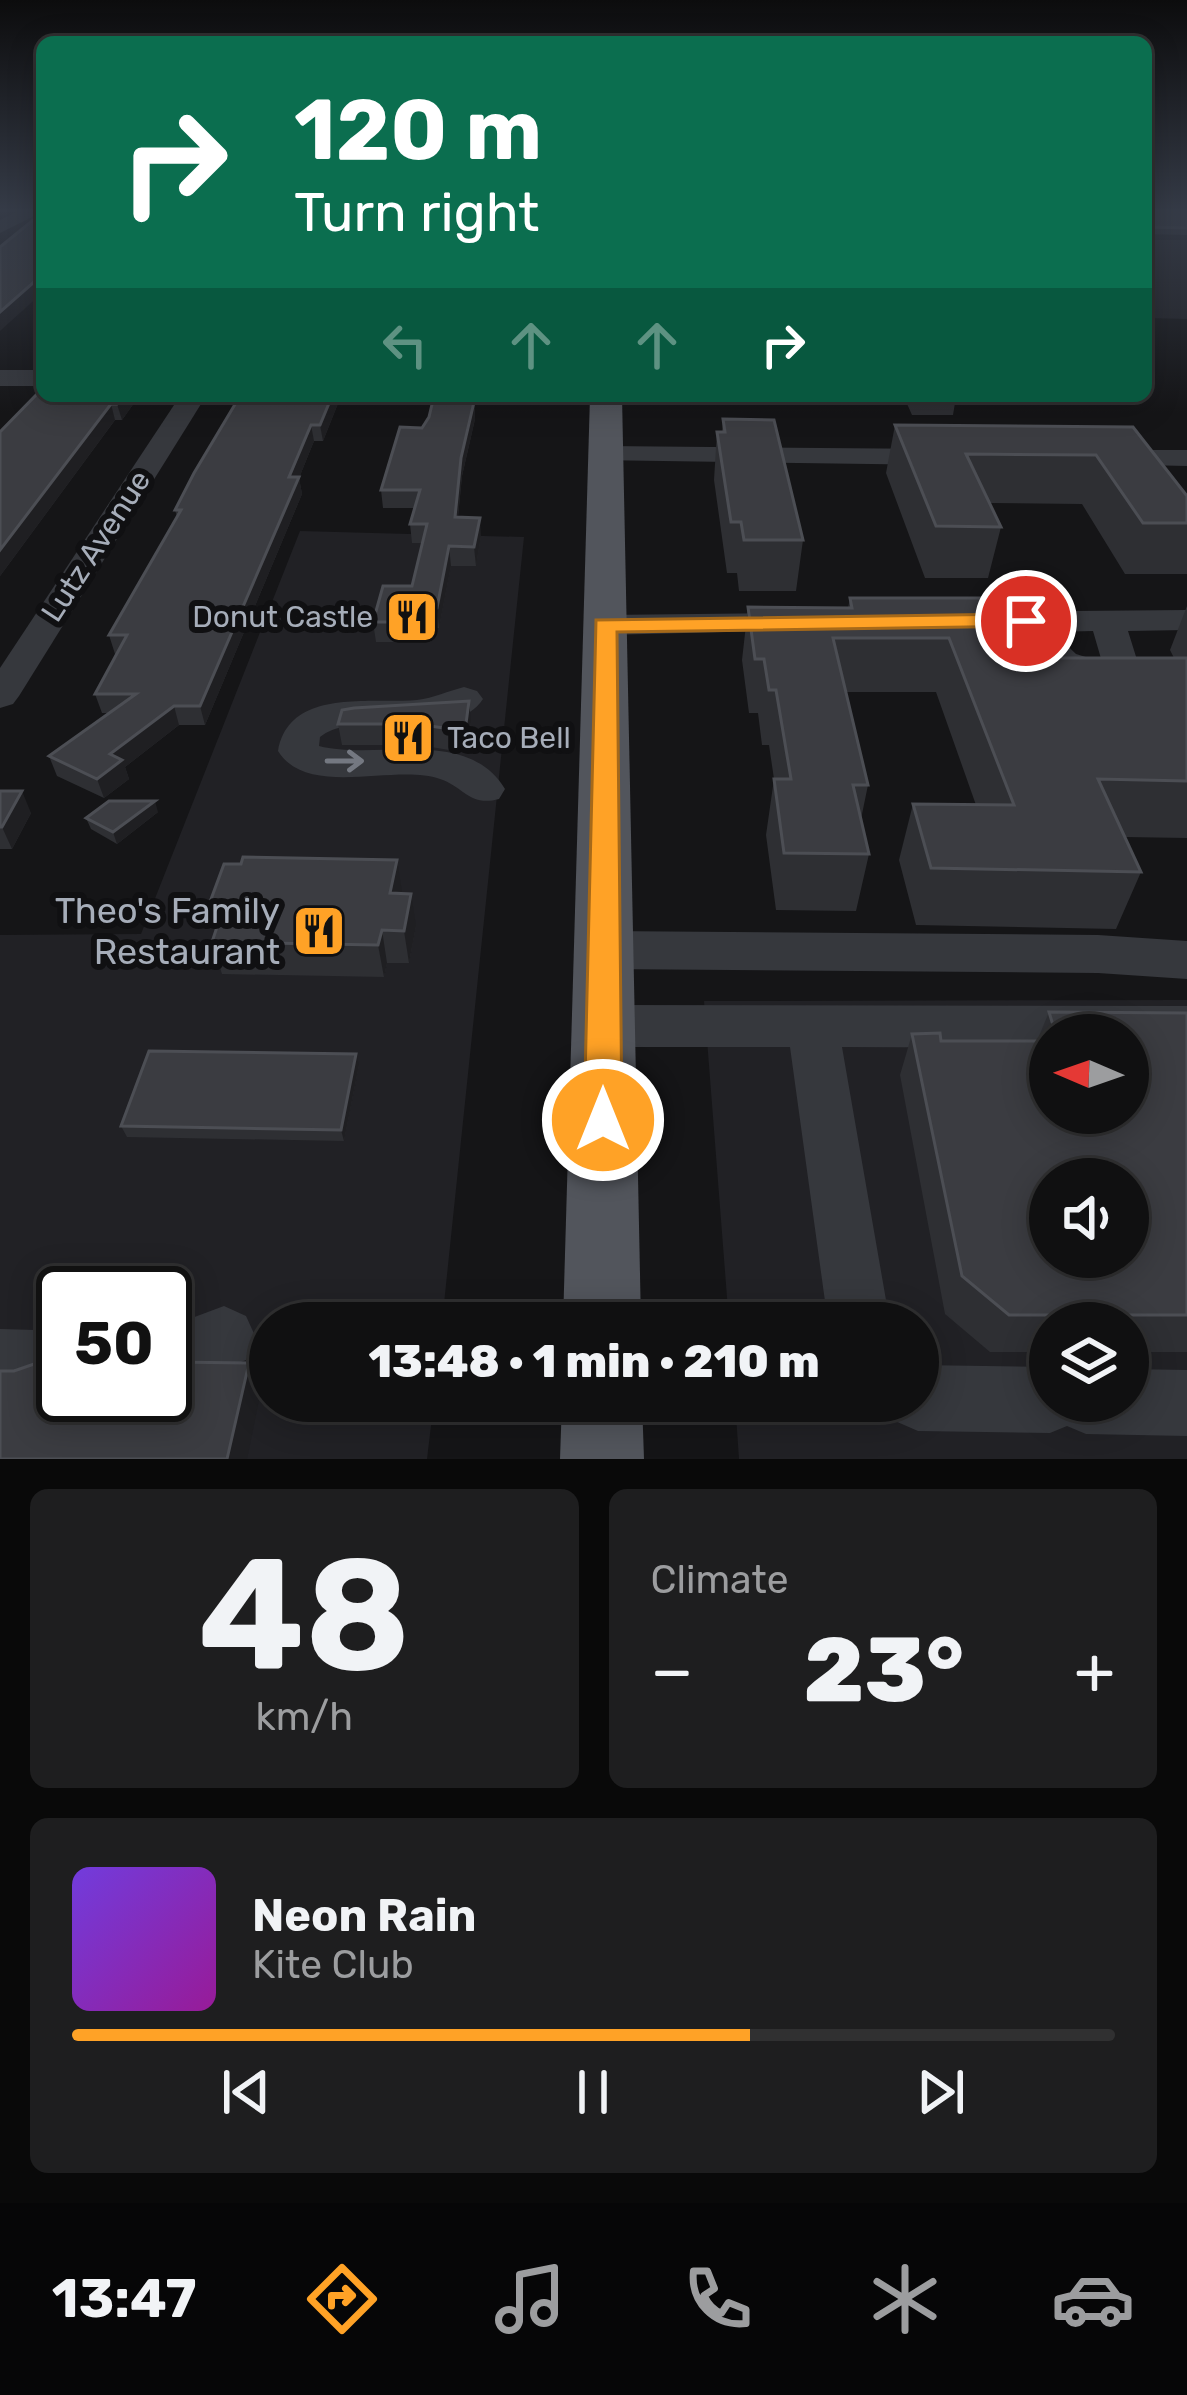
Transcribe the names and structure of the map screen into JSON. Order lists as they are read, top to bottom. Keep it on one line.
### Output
{"streets":{"street":["Lutz Avenue"]},"places":{"restaurant":["Donut Castle","Taco Bell","Theo's Family Restaurant"]},"north":"left","page":{"turn":["120 m","Turn right"],"limit":"50","trip":"13:48 · 1 min · 210 m","tile":[["48","km/h"],"Climate"],"heat":["−","23°","+"],"song":["Neon Rain","Kite Club"],"tabs":"13:47"}}
